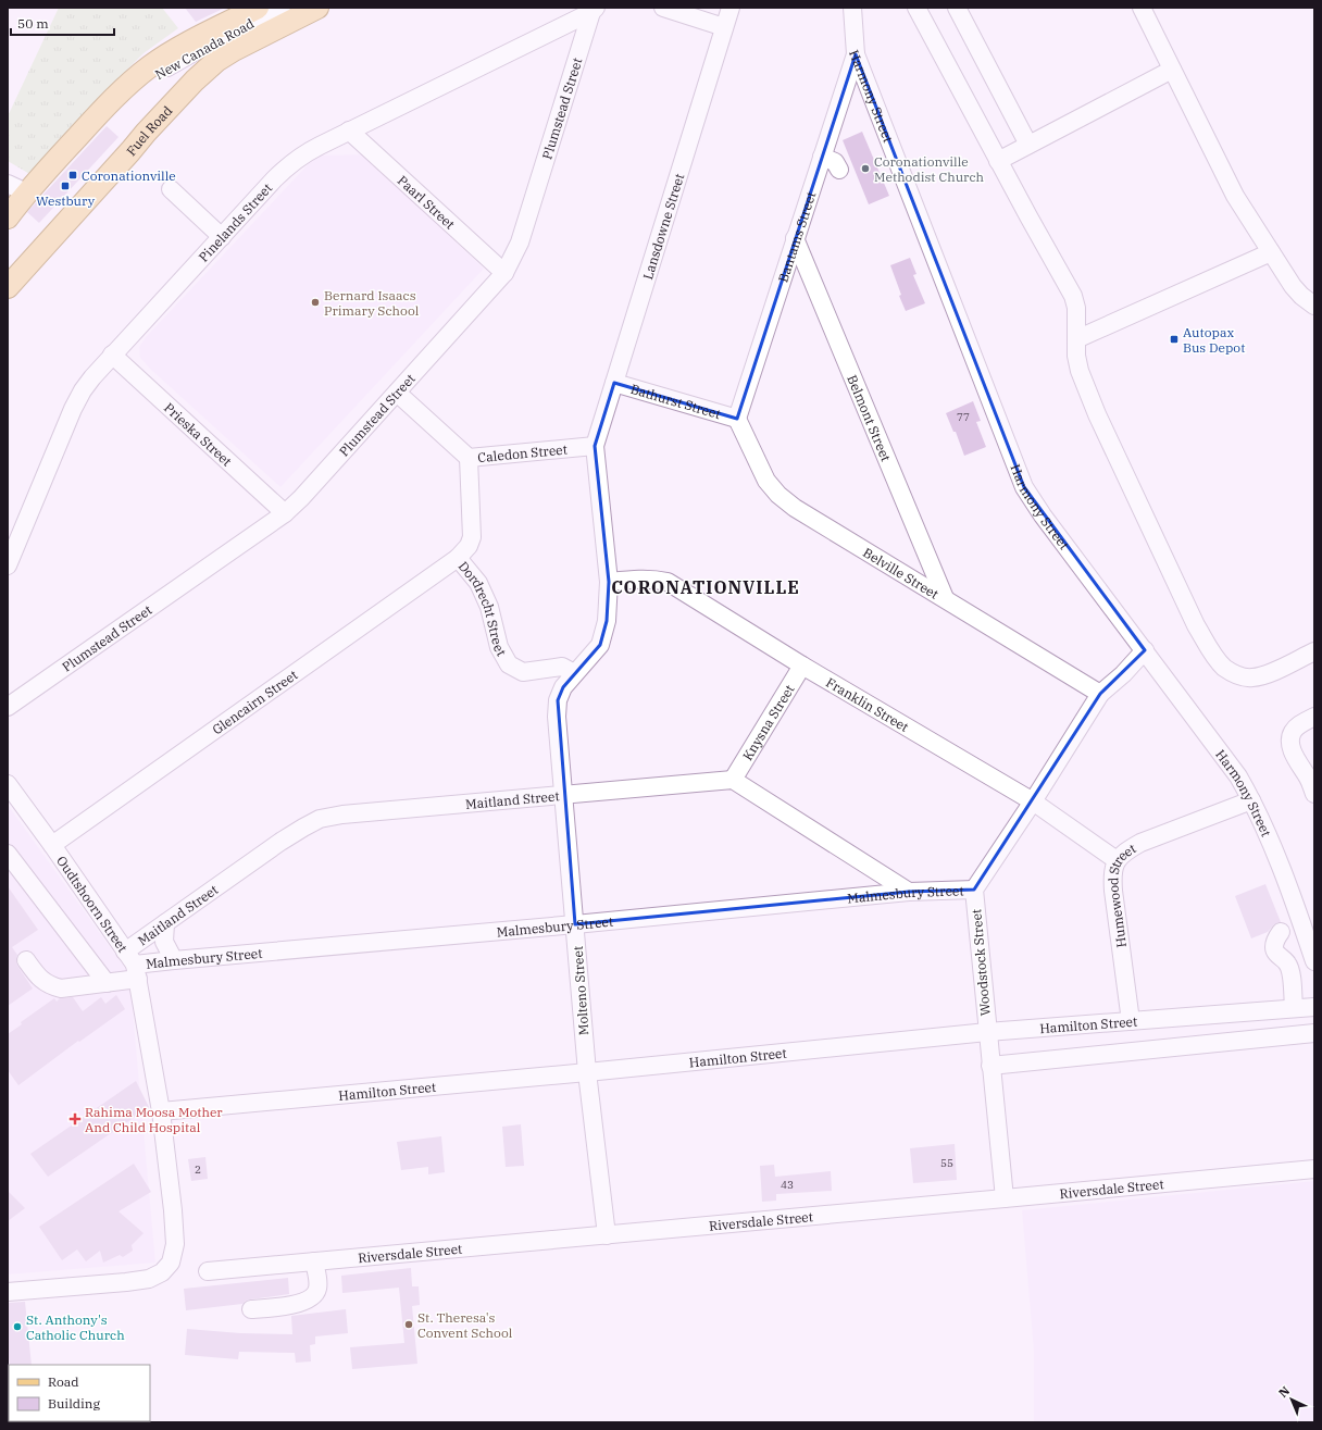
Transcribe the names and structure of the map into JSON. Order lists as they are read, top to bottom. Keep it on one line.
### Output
{"streets":{"main road":["Fuel Road"],"street":["New Canada Road","Harmony Street","Plumstead Street","Paarl Street","Pinelands Street","Lansdowne Street","Bantams Street","Bathurst Street","Belmont Street","Prieska Street","Caledon Street","Belville Street","Dordrecht Street","Glencairn Street","Franklin Street","Knysna Street","Maitland Street","Malmesbury Street","Humewood Street","Oudtshoorn Street","Woodstock Street","Molteno Street","Hamilton Street","Riversdale Street"]},"crossings":[["Harmony Street","Bantams Street"],["Harmony Street","Humewood Street"],["Harmony Street","Woodstock Street"],["Plumstead Street","Paarl Street"],["Plumstead Street","Pinelands Street"],["Plumstead Street","Prieska Street"],["Plumstead Street","Caledon Street"],["Paarl Street","Pinelands Street"],["Pinelands Street","Prieska Street"],["Lansdowne Street","Bathurst Street"],["Lansdowne Street","Caledon Street"],["Bantams Street","Bathurst Street"],["Bantams Street","Belmont Street"],["Bantams Street","Belville Street"],["Bathurst Street","Belville Street"],["Belmont Street","Belville Street"],["Caledon Street","Dordrecht Street"],["Belville Street","Woodstock Street"],["Dordrecht Street","Glencairn Street"],["Dordrecht Street","Molteno Street"],["Glencairn Street","Oudtshoorn Street"],["Franklin Street","Knysna Street"],["Franklin Street","Humewood Street"],["Franklin Street","Woodstock Street"],["Knysna Street","Maitland Street"],["Maitland Street","Malmesbury Street"],["Maitland Street","Oudtshoorn Street"],["Maitland Street","Molteno Street"],["Malmesbury Street","Oudtshoorn Street"],["Malmesbury Street","Woodstock Street"],["Malmesbury Street","Molteno Street"],["Humewood Street","Hamilton Street"],["Oudtshoorn Street","Hamilton Street"],["Woodstock Street","Hamilton Street"],["Woodstock Street","Riversdale Street"],["Molteno Street","Hamilton Street"],["Molteno Street","Riversdale Street"]],"districts":["CORONATIONVILLE"],"places":{"other":["Coronationville Methodist Church","Bernard Isaacs Primary School","St. Theresa's Convent School","St. Anthony's Catholic Church"],"transit":["Coronationville","Westbury","Autopax Bus Depot"],"health":["Rahima Moosa Mother And Child Hospital"]},"house_numbers":["77","55","2","43"],"legend":["Road","Building"],"scale_bar":"50 m","north":"top left"}
